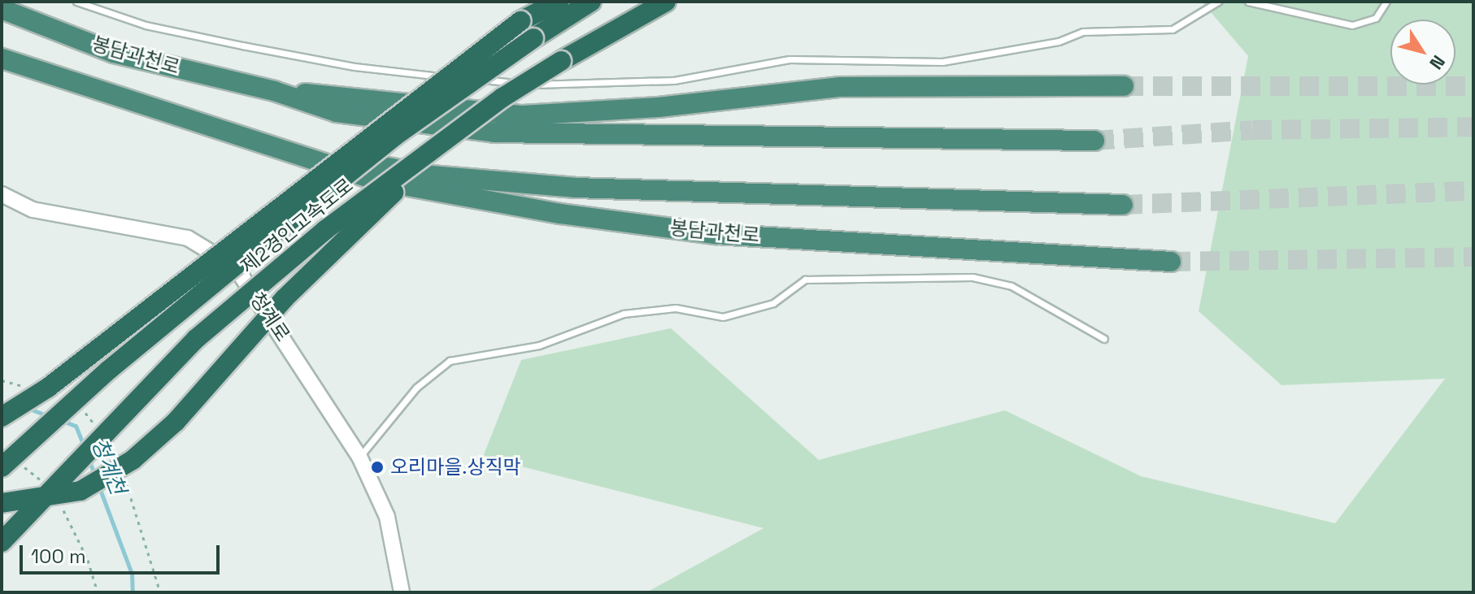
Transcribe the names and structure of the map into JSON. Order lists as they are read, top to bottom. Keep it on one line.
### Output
{"streets":{"highway":["봉담과천로","제2경인고속도로"],"street":["청계로"]},"water":["청계천"],"places":["오리마을.상직막"],"scale_bar":"100 m","north":"bottom right"}
